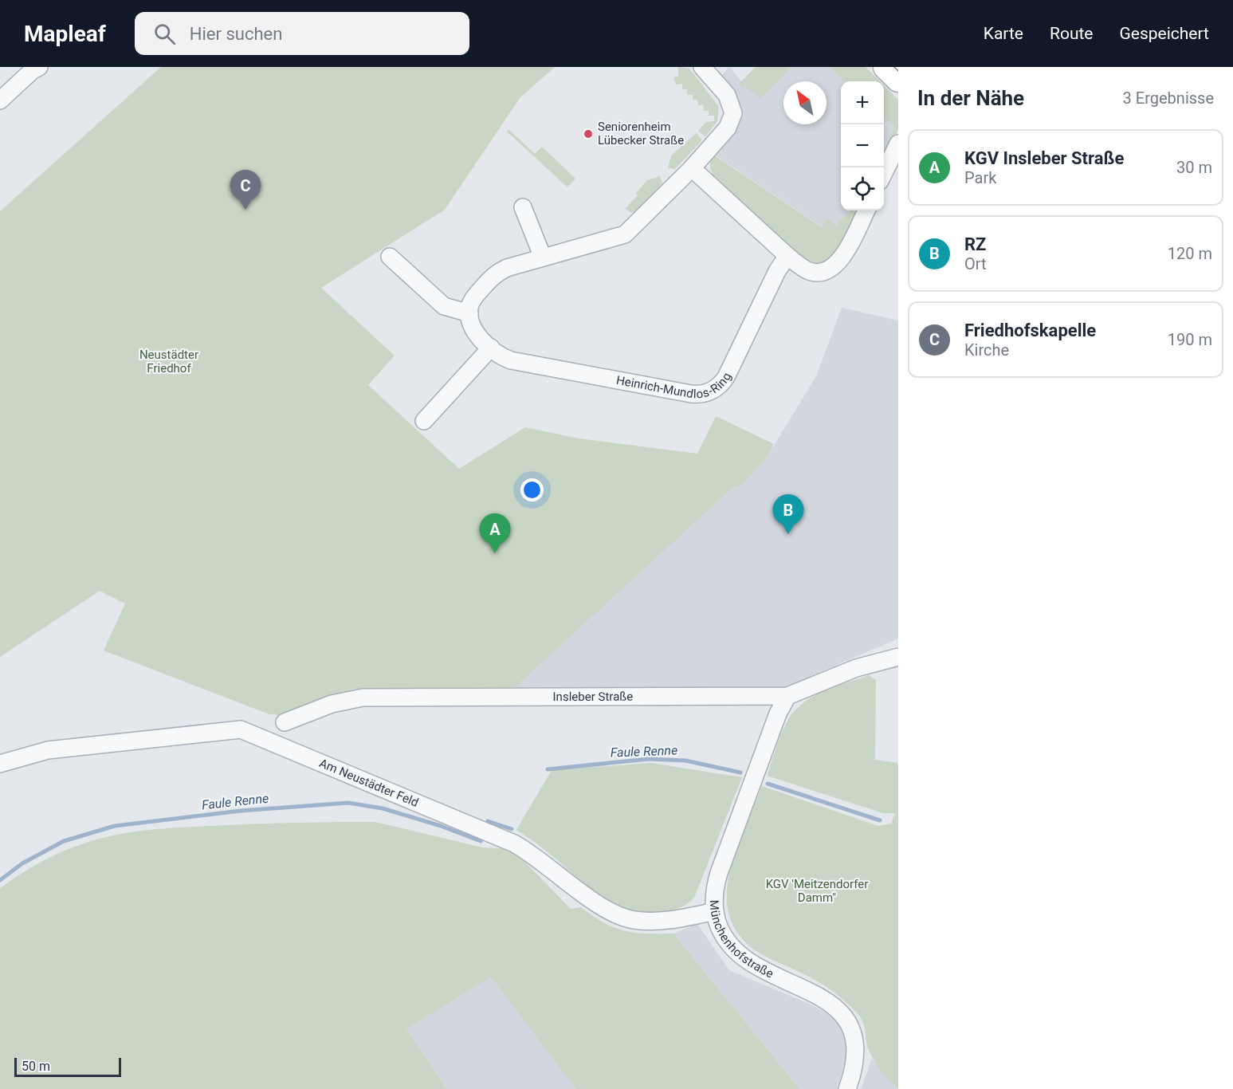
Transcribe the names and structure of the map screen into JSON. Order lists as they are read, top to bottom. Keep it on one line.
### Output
{"streets":{"street":["Heinrich-Mundlos-Ring","Insleber Straße","Am Neustädter Feld","Münchenhofstraße"]},"crossings":[["Insleber Straße","Münchenhofstraße"],["Am Neustädter Feld","Münchenhofstraße"]],"water":["Faule Renne"],"parks":["Neustädter Friedhof","KGV 'Meitzendorfer Damm\""],"places":["Seniorenheim Lübecker Straße"],"scale_bar":"50 m","north":"top left","page":{"header":"Mapleaf","search":"Hier suchen","nav":["Karte","Route","Gespeichert"],"heading":["In der Nähe","3 Ergebnisse"],"map_buttons":["+","−"],"list":[{"mark":"A","name":"KGV Insleber Straße","note":"Park","value":"30 m"},{"mark":"B","name":"RZ","note":"Ort","value":"120 m"},{"mark":"C","name":"Friedhofskapelle","note":"Kirche","value":"190 m"}],"pins":["C","B","A"],"scale":"50 m"}}
